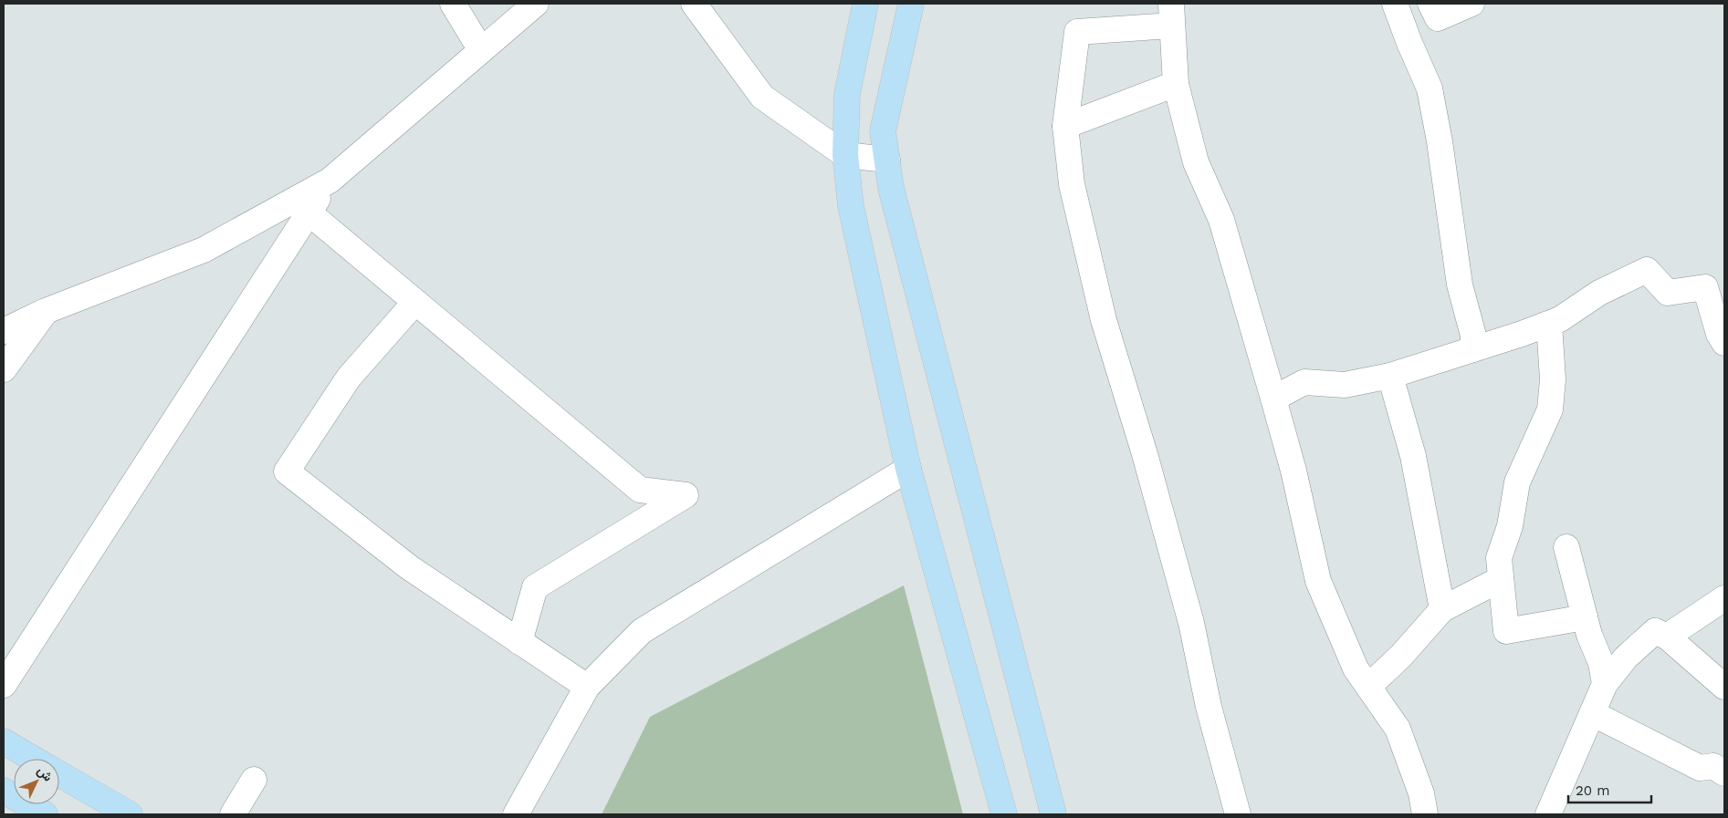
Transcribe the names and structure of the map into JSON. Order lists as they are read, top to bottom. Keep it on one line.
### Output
{"scale_bar":"20 m","north":"top right"}
